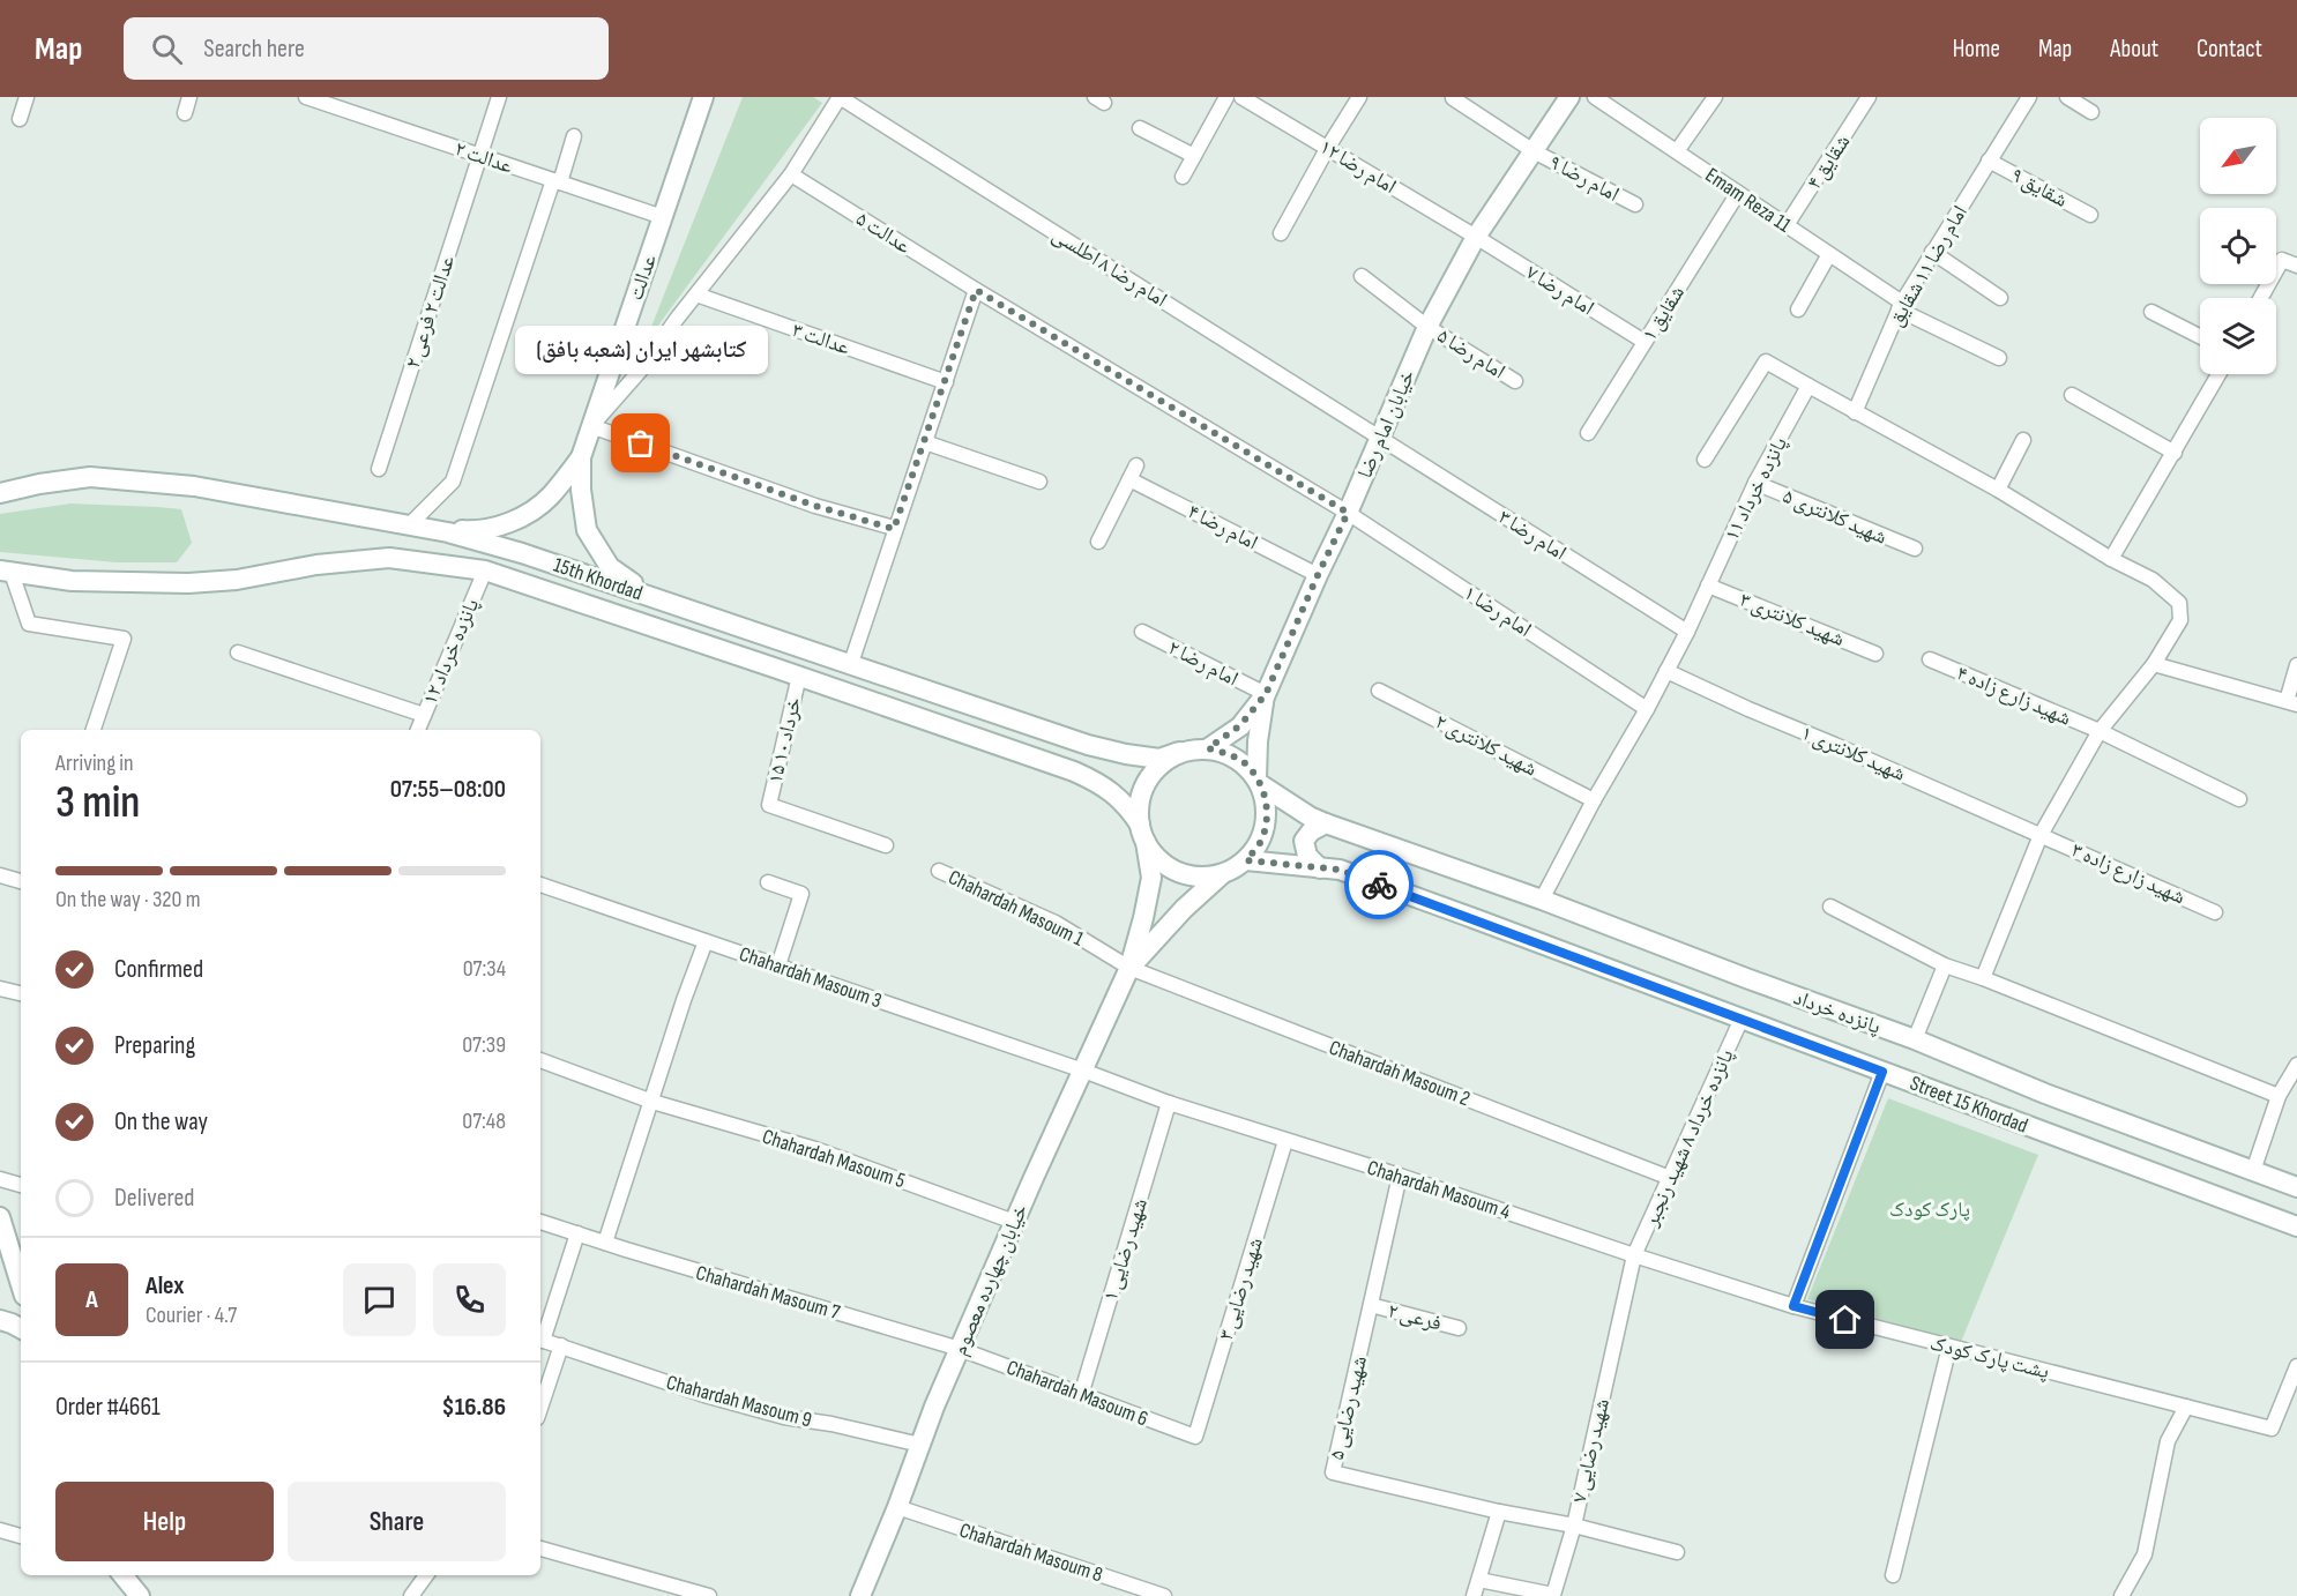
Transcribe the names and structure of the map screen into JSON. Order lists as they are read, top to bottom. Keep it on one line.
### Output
{"streets":{"main road":["عدالت","خیابان امام رضا","15th Khordad","پانزده خرداد","Street 15 Khordad","خیابان چهارده معصوم"],"street":["عدالت ۲","شقایق ۴","امام رضا ۱۲","امام رضا ۹","شقایق ۹","Emam Reza 11","عدالت ۵","امام رضا ۱۱ شقایق","امام رضا ۸ اطلسی","امام رضا ۷","عدالت ۲ فرعی ۲","شقایق ۱","عدالت ۳","امام رضا ۵","پانزده خرداد ۱۱","شهید کلانتری ۵","امام رضا ۴","امام رضا ۳","امام رضا ۱","شهید کلانتری ۳","پانزده خرداد ۱۲","امام رضا ۲","شهید زارع زاده ۴","۱۵ خرداد ۱۰","شهید کلانتری ۲","شهید کلانتری ۱","شهید زارع زاده ۳","Chahardah Masoum 1","Chahardah Masoum 3","Chahardah Masoum 2","پانزده خرداد ۸ شهید رنجبر","Chahardah Masoum 5","Chahardah Masoum 4","شهید رضایی ۱","شهید رضایی ۳","Chahardah Masoum 7","فرعی ۲","پشت پارک کودک","Chahardah Masoum 6","Chahardah Masoum 9","شهید رضایی ۵","شهید رضایی ۷","Chahardah Masoum 8"]},"crossings":[["عدالت ۲","عدالت"],["عدالت ۲","عدالت ۲ فرعی ۲"],["شقایق ۴","Emam Reza 11"],["امام رضا ۱۲","امام رضا ۷"],["امام رضا ۱۲","خیابان امام رضا"],["امام رضا ۹","خیابان امام رضا"],["شقایق ۹","امام رضا ۱۱ شقایق"],["Emam Reza 11","امام رضا ۱۱ شقایق"],["Emam Reza 11","شقایق ۱"],["عدالت ۵","خیابان امام رضا"],["عدالت ۵","امام رضا ۱"],["امام رضا ۸ اطلسی","خیابان امام رضا"],["امام رضا ۸ اطلسی","امام رضا ۳"],["عدالت","15th Khordad"],["امام رضا ۷","شقایق ۱"],["امام رضا ۷","خیابان امام رضا"],["امام رضا ۵","خیابان امام رضا"],["خیابان امام رضا","امام رضا ۴"],["خیابان امام رضا","امام رضا ۳"],["خیابان امام رضا","15th Khordad"],["خیابان امام رضا","امام رضا ۱"],["خیابان امام رضا","امام رضا ۲"],["خیابان امام رضا","Street 15 Khordad"],["پانزده خرداد ۱۱","شهید کلانتری ۵"],["پانزده خرداد ۱۱","امام رضا ۳"],["پانزده خرداد ۱۱","امام رضا ۱"],["پانزده خرداد ۱۱","شهید کلانتری ۳"],["پانزده خرداد ۱۱","شهید کلانتری ۲"],["پانزده خرداد ۱۱","شهید کلانتری ۱"],["پانزده خرداد ۱۱","پانزده خرداد"],["15th Khordad","پانزده خرداد ۱۲"],["15th Khordad","۱۵ خرداد ۱۰"],["15th Khordad","Street 15 Khordad"],["شهید کلانتری ۱","شهید زارع زاده ۳"],["Chahardah Masoum 1","Chahardah Masoum 2"],["Chahardah Masoum 1","خیابان چهارده معصوم"],["Chahardah Masoum 3","Chahardah Masoum 4"],["Chahardah Masoum 3","خیابان چهارده معصوم"],["Chahardah Masoum 2","پانزده خرداد ۸ شهید رنجبر"],["Chahardah Masoum 2","خیابان چهارده معصوم"],["Street 15 Khordad","پانزده خرداد ۸ شهید رنجبر"],["پانزده خرداد ۸ شهید رنجبر","Chahardah Masoum 4"],["پانزده خرداد ۸ شهید رنجبر","شهید رضایی ۷"],["Chahardah Masoum 5","خیابان چهارده معصوم"],["Chahardah Masoum 4","شهید رضایی ۱"],["Chahardah Masoum 4","خیابان چهارده معصوم"],["Chahardah Masoum 4","شهید رضایی ۳"],["Chahardah Masoum 4","پشت پارک کودک"],["Chahardah Masoum 4","شهید رضایی ۵"],["Chahardah Masoum 4","شهید رضایی ۷"],["شهید رضایی ۱","Chahardah Masoum 6"],["خیابان چهارده معصوم","Chahardah Masoum 7"],["خیابان چهارده معصوم","Chahardah Masoum 6"],["خیابان چهارده معصوم","Chahardah Masoum 9"],["خیابان چهارده معصوم","Chahardah Masoum 8"],["شهید رضایی ۳","Chahardah Masoum 6"],["Chahardah Masoum 7","Chahardah Masoum 6"],["فرعی ۲","شهید رضایی ۵"],["شهید رضایی ۵","شهید رضایی ۷"]],"parks":["پارک کودک"],"places":["کتابشهر ایران (شعبه بافق)"],"north":"bottom left","page":{"header":"Map","search":"Search here","nav":["Home","Map","About","Contact"],"bubble":"کتابشهر ایران (شعبه بافق)","heading":["3 min","Arriving in","07:55–08:00"],"panel":["Alex","Courier · 4.7","Order #4661","$16.86"],"bar":"On the way · 320 m","list":[["Confirmed","07:34"],["Preparing","07:39"],["On the way","07:48"],"Delivered"],"round":"A","buttons":["Help","Share"]}}
